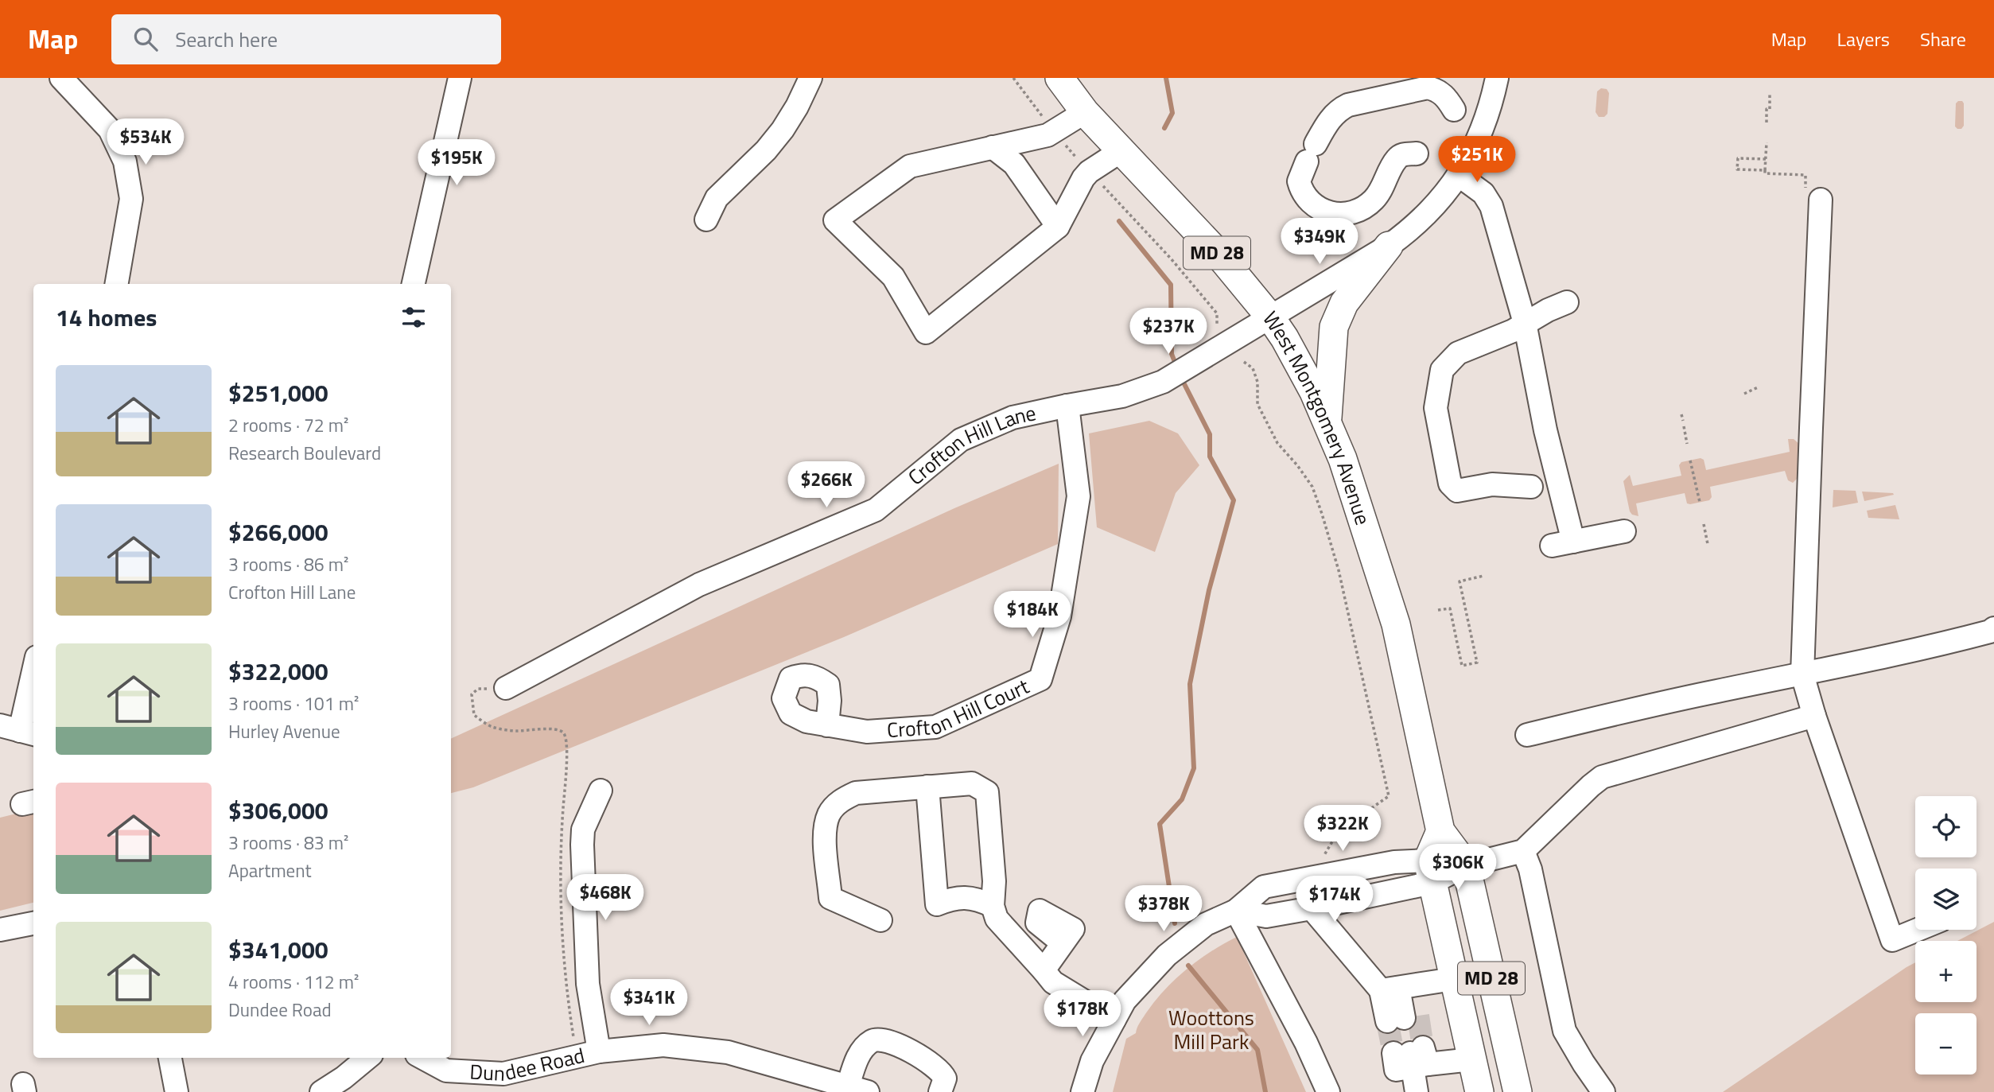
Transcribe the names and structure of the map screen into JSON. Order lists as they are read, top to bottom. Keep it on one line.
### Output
{"streets":{"main road":["MD 28","West Montgomery Avenue"],"street":["Crofton Hill Lane","Crofton Hill Court","Dundee Road"]},"crossings":[["West Montgomery Avenue","Crofton Hill Lane"],["Crofton Hill Lane","Crofton Hill Court"]],"parks":["Woottons Mill Park"],"page":{"header":"Map","search":"Search here","nav":["Map","Layers","Share"],"price":["$534K","$251K","$195K","$349K","$237K","$266K","$184K","$322K","$306K","$468K","$174K","$378K","$341K","$178K"],"heading":"14 homes","list":[{"name":"$251,000","note":"2 rooms · 72 m² · Research Boulevard"},{"name":"$266,000","note":"3 rooms · 86 m² · Crofton Hill Lane"},{"name":"$322,000","note":"3 rooms · 101 m² · Hurley Avenue"},{"name":"$306,000","note":"3 rooms · 83 m² · Apartment"},{"name":"$341,000","note":"4 rooms · 112 m² · Dundee Road"}],"map_buttons":["+","−"]}}
